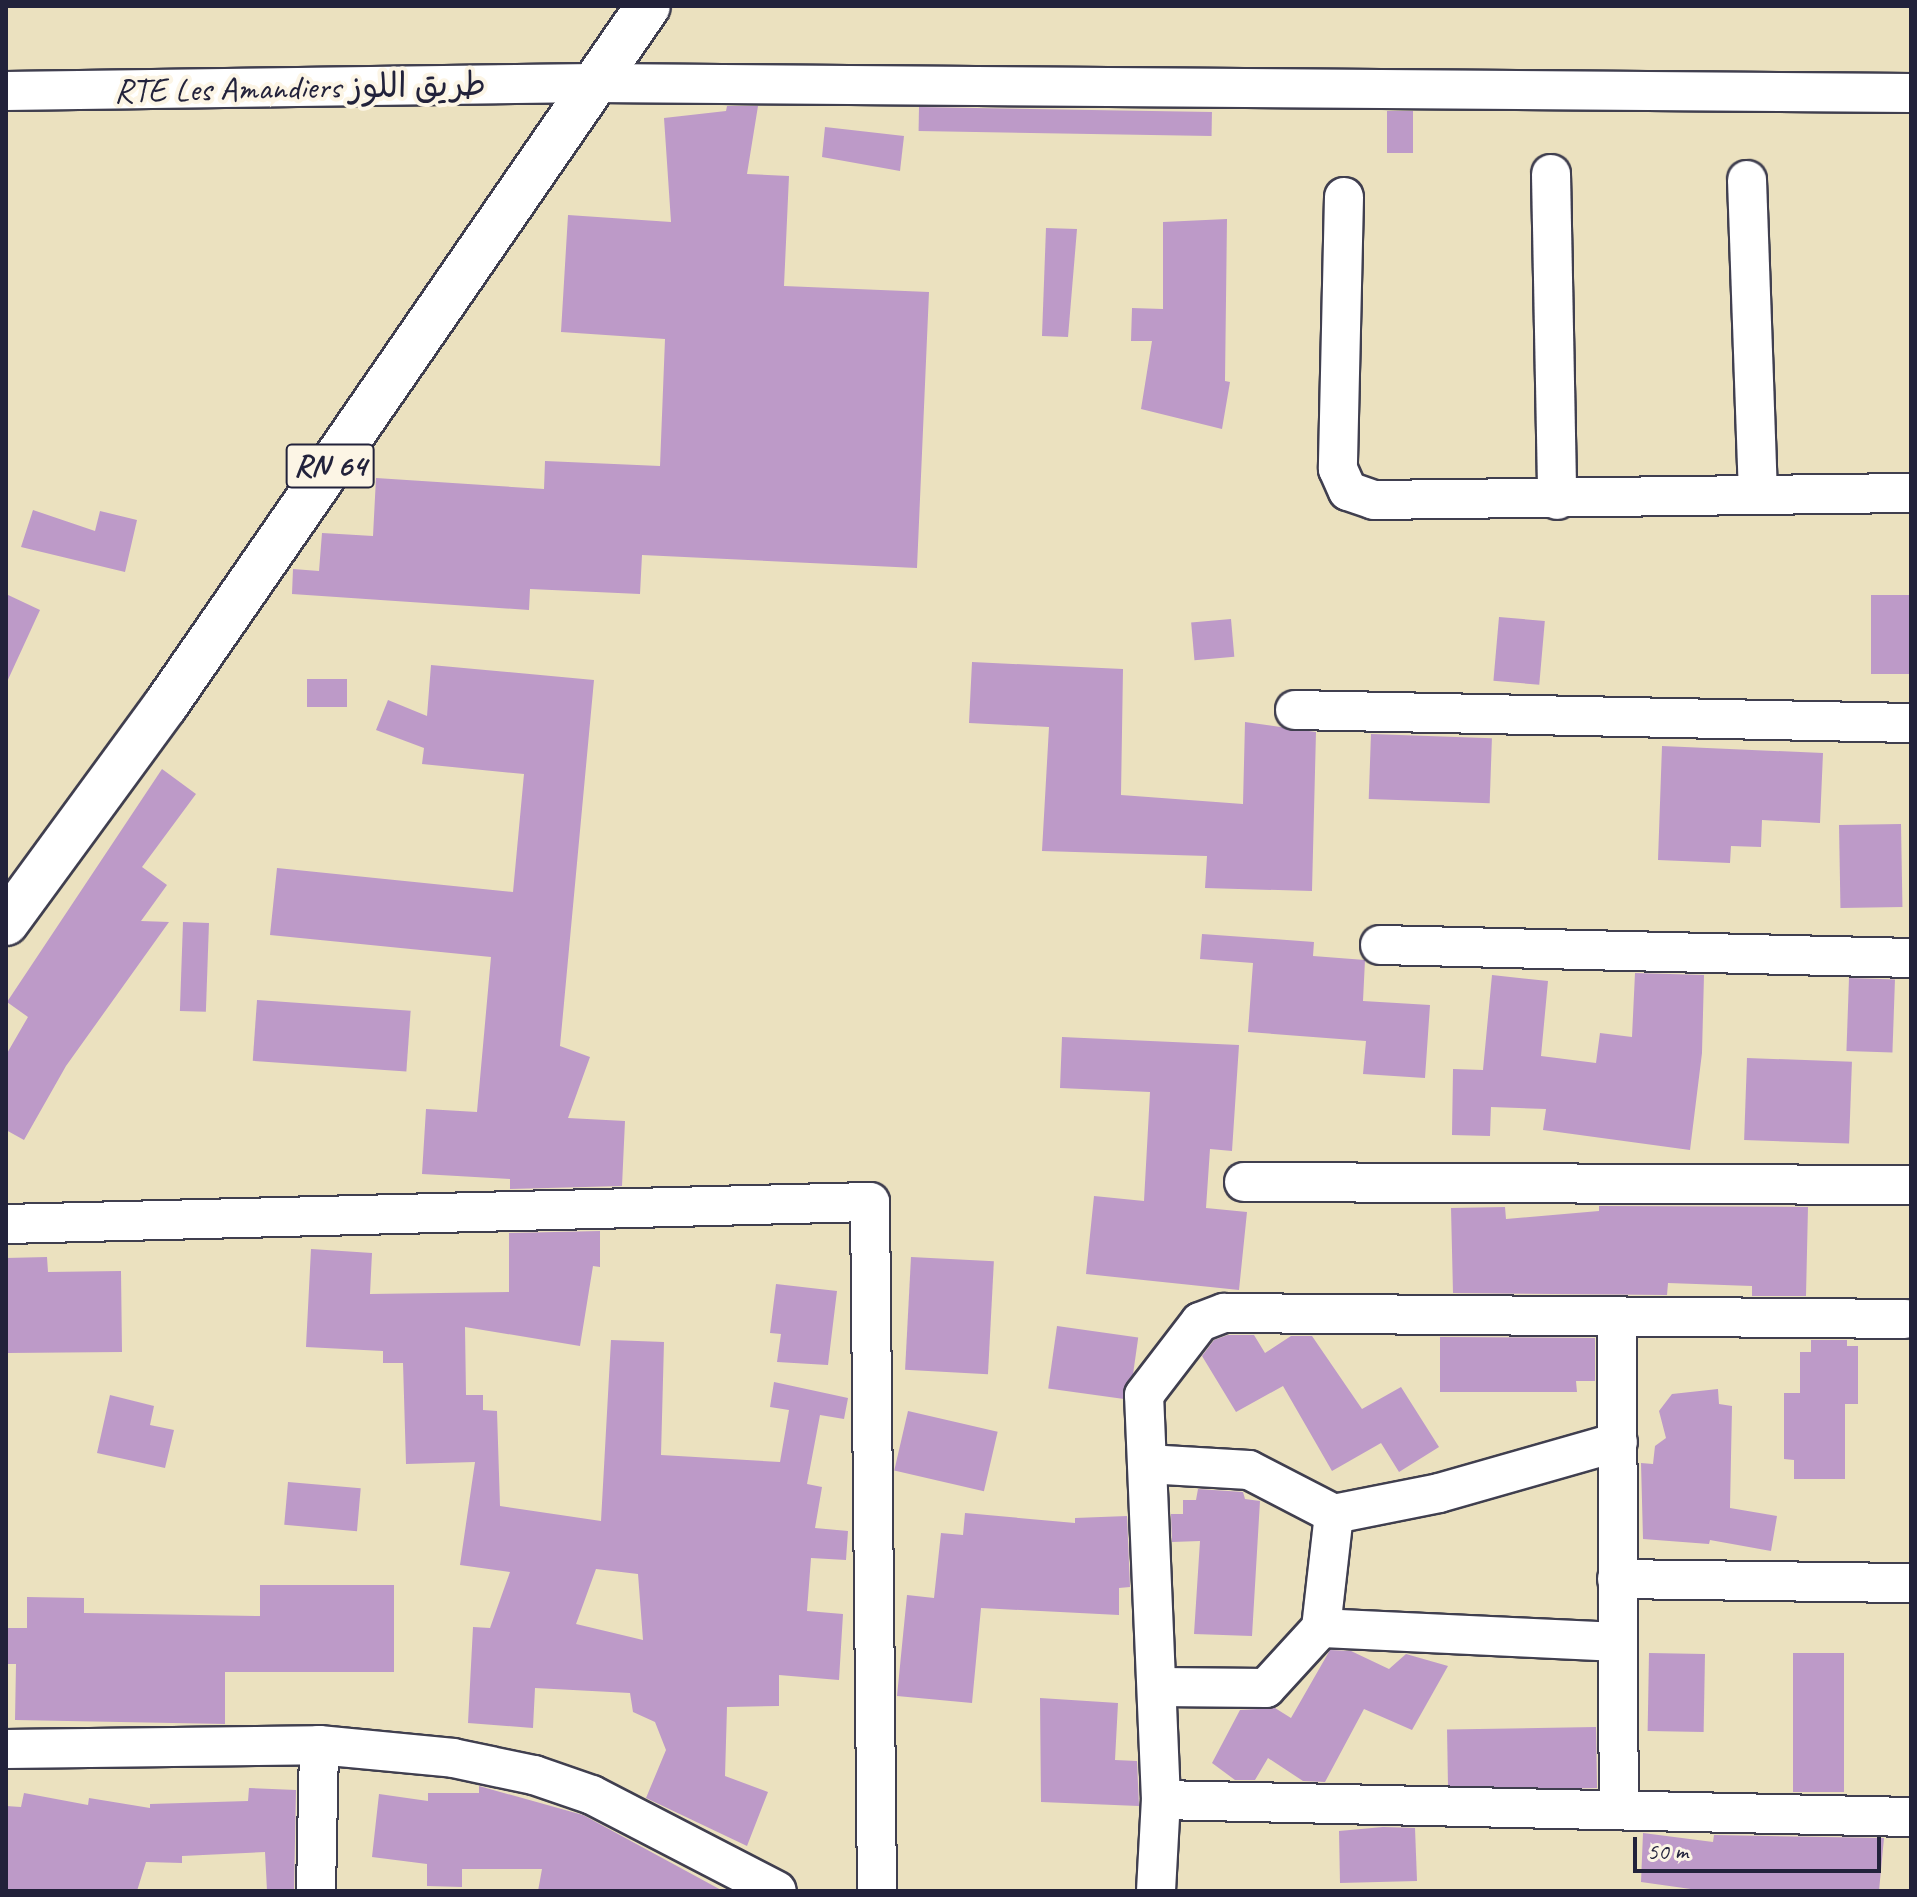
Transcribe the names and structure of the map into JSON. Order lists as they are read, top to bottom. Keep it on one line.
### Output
{"streets":{"main road":["RN 64"],"street":["RTE Les Amandiers طريق اللوز"]},"crossings":[["RTE Les Amandiers طريق اللوز","RN 64"]],"scale_bar":"50 m"}
